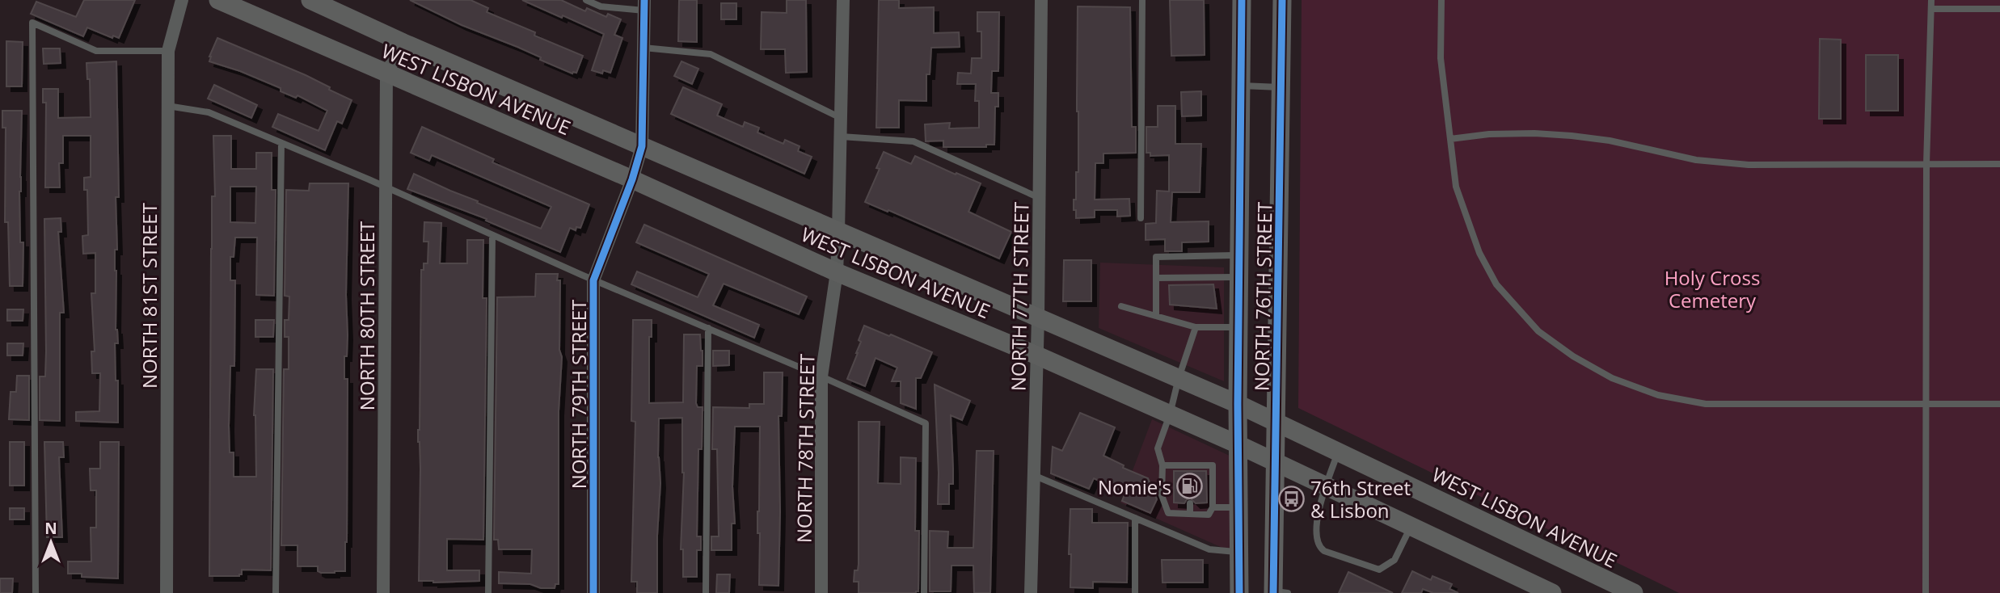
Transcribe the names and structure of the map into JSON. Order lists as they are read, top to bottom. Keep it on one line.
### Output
{"streets":{"main road":["WEST LISBON AVENUE","NORTH 76TH STREET"],"street":["NORTH 81ST STREET","NORTH 77TH STREET","NORTH 80TH STREET","NORTH 79TH STREET","NORTH 78TH STREET"]},"crossings":[["WEST LISBON AVENUE","NORTH 77TH STREET"],["WEST LISBON AVENUE","NORTH 76TH STREET"],["WEST LISBON AVENUE","NORTH 80TH STREET"],["WEST LISBON AVENUE","NORTH 79TH STREET"],["WEST LISBON AVENUE","NORTH 78TH STREET"]],"parks":["Holy Cross Cemetery"],"places":{"fuel station":["Nomie's"],"bus stop":["76th Street & Lisbon"]},"north":"top"}
